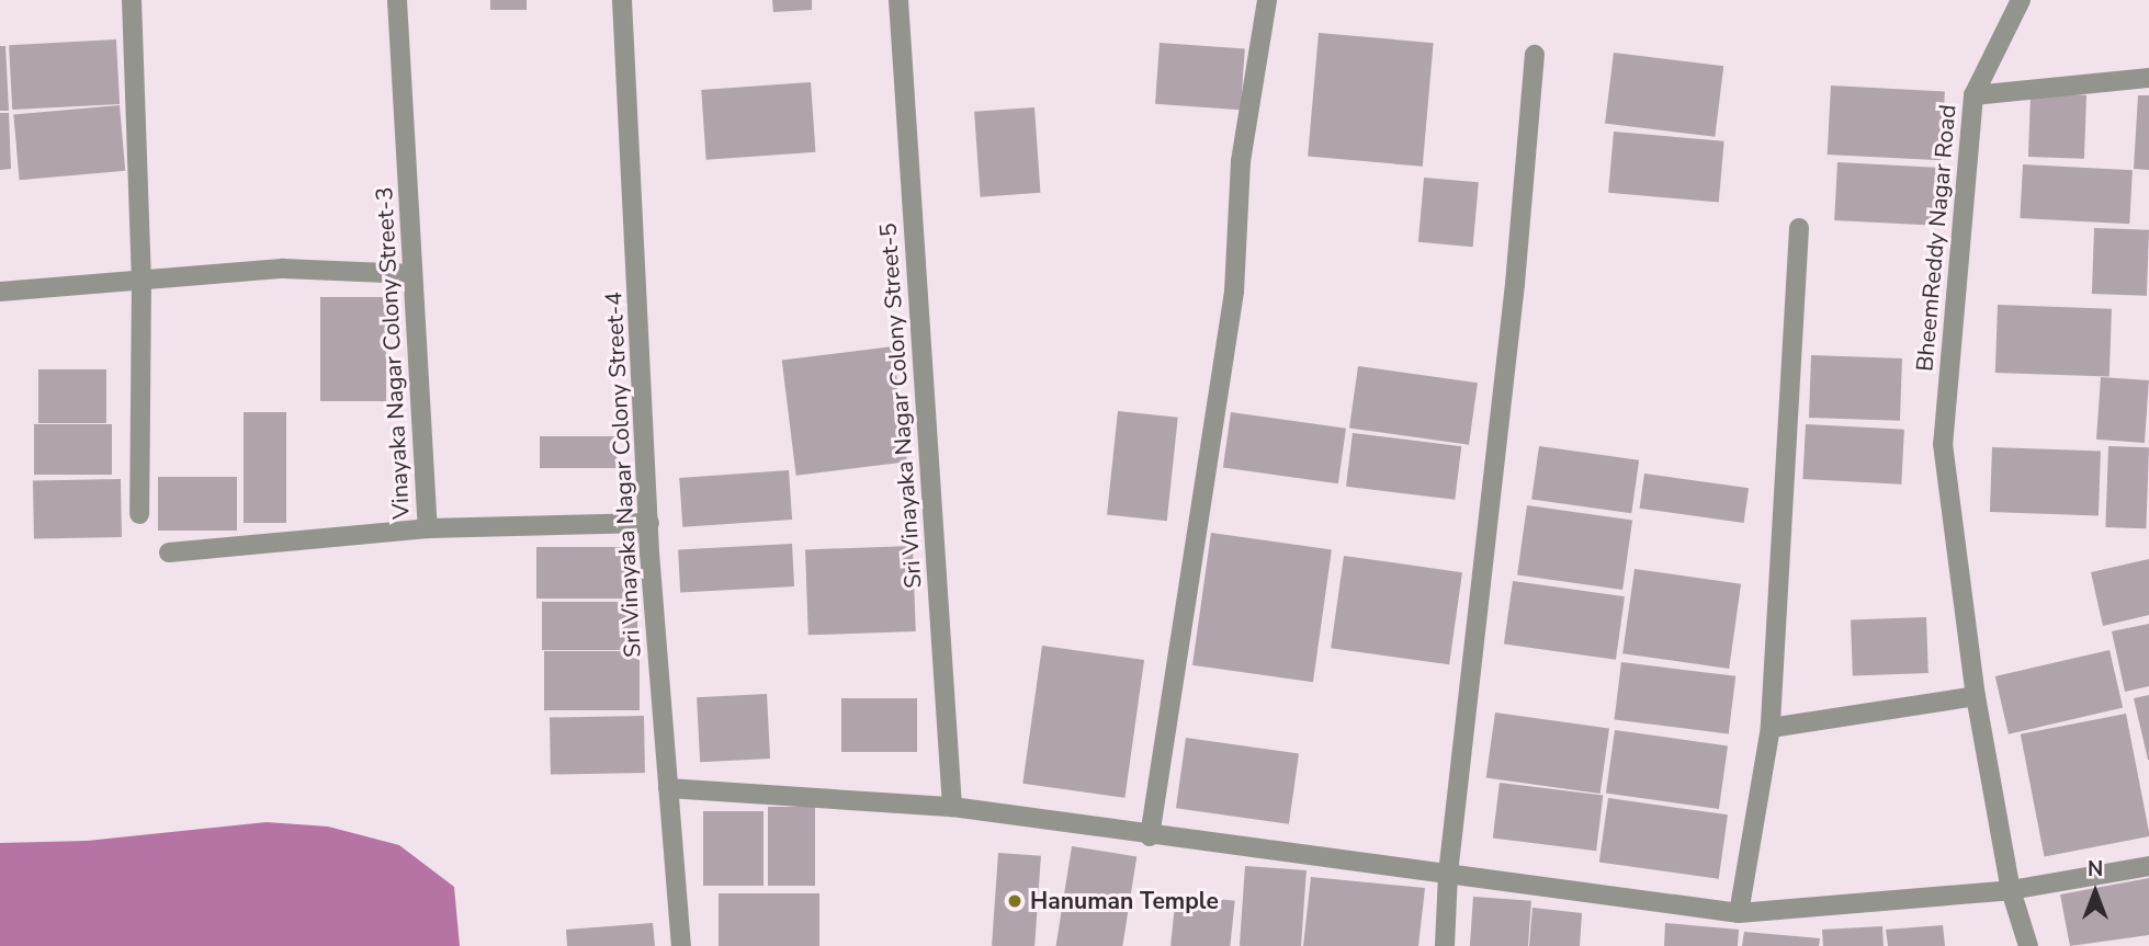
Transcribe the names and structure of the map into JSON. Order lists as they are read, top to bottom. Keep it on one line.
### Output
{"streets":{"street":["BheemReddy Nagar Road","Vinayaka Nagar Colony Street-3","Sri Vinayaka Nagar Colony Street-5","Sri Vinayaka Nagar Colony Street-4"]},"crossings":[["Vinayaka Nagar Colony Street-3","Sri Vinayaka Nagar Colony Street-4"]],"places":["Hanuman Temple"],"north":"top"}
